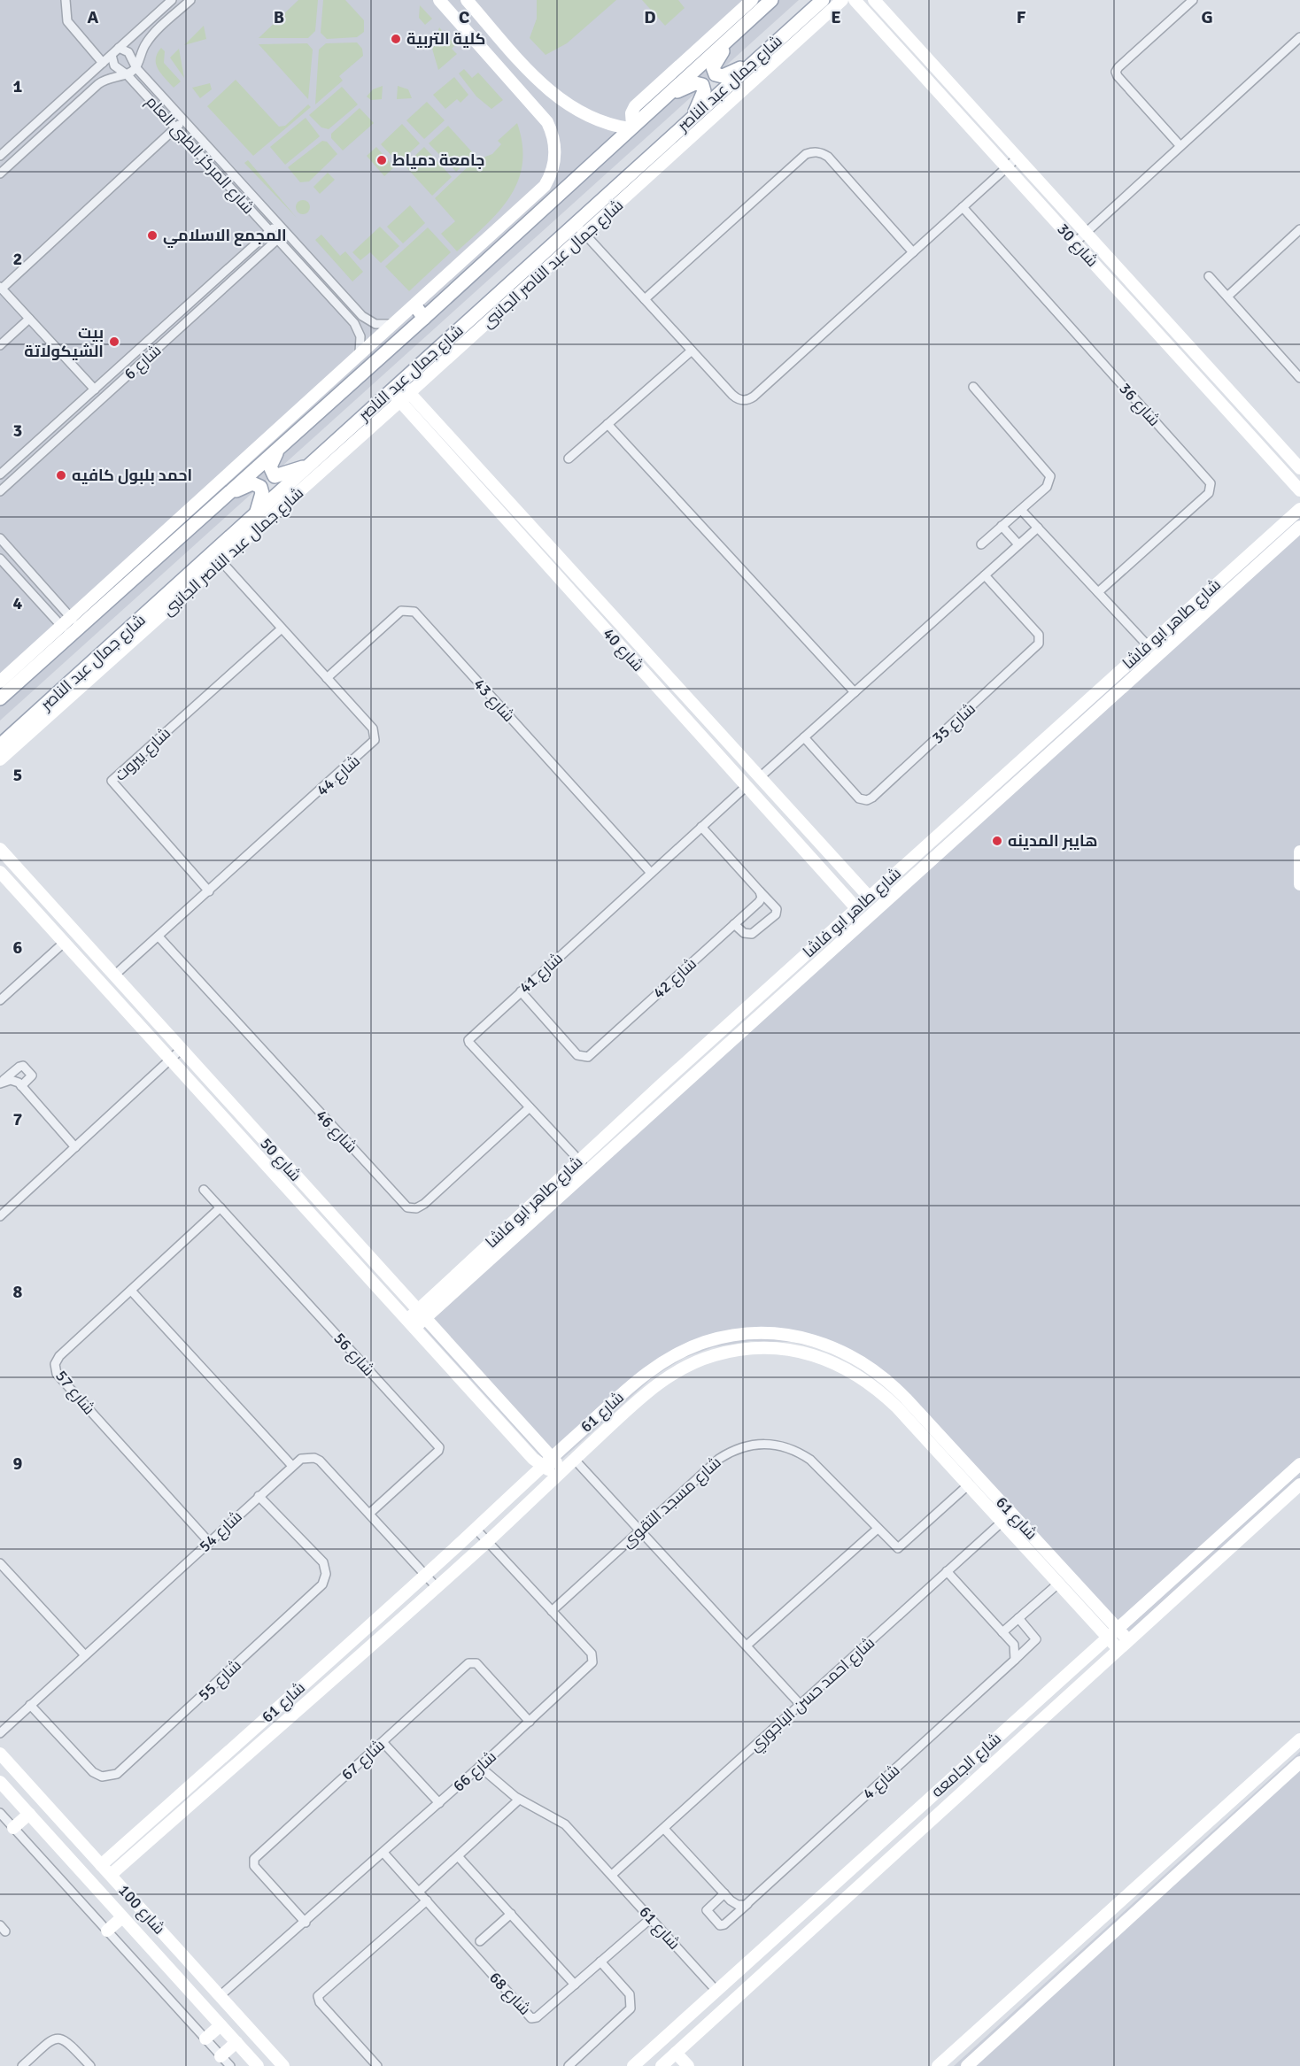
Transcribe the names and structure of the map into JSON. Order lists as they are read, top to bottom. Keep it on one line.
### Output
{"streets":{"main road":["شارع جمال عبد الناصر"],"street":["شارع المركز الطبى العام","شارع 30","شارع جمال عبد الناصر الجانبى","شارع 6","شارع 36","شارع طاهر ابو فاشا","شارع 40","شارع 43","شارع 35","شارع بيروت","شارع 44","شارع 41","شارع 42","شارع 46","شارع 50","شارع 56","شارع 57","شارع 61","شارع مسجد التقوى","شارع 54","شارع 55","شارع احمد حسن الباجوري","شارع 67","شارع الجامعه","شارع 66","شارع 4","شارع 100","شارع 68"]},"crossings":[["شارع جمال عبد الناصر","شارع جمال عبد الناصر الجانبى"],["شارع جمال عبد الناصر","شارع 40"],["شارع جمال عبد الناصر","شارع 44"],["شارع المركز الطبى العام","شارع 6"],["شارع جمال عبد الناصر الجانبى","شارع 40"],["شارع جمال عبد الناصر الجانبى","شارع 44"],["شارع طاهر ابو فاشا","شارع 40"],["شارع طاهر ابو فاشا","شارع 41"],["شارع طاهر ابو فاشا","شارع 50"],["شارع 40","شارع 41"],["شارع 43","شارع 44"],["شارع 43","شارع 41"],["شارع بيروت","شارع 44"],["شارع 44","شارع 46"],["شارع 44","شارع 50"],["شارع 41","شارع 42"],["شارع 41","شارع 46"],["شارع 50","شارع 61"],["شارع 56","شارع 57"],["شارع 56","شارع 54"],["شارع 57","شارع 54"],["شارع 61","شارع مسجد التقوى"],["شارع 61","شارع 54"],["شارع 61","شارع احمد حسن الباجوري"],["شارع 61","شارع الجامعه"],["شارع 61","شارع 66"],["شارع 61","شارع 100"],["شارع 61","شارع 68"],["شارع مسجد التقوى","شارع 66"],["شارع 54","شارع 55"],["شارع 67","شارع 66"],["شارع 66","شارع 100"],["شارع 66","شارع 68"]],"places":["كلية التربية","جامعة دمياط","المجمع الاسلامي","بيت الشيكولاتة","احمد بلبول كافيه","هايبر المدينه"],"grid":{"columns":["A","B","C","D","E","F","G"],"rows":["1","2","3","4","5","6","7","8","9"]}}
